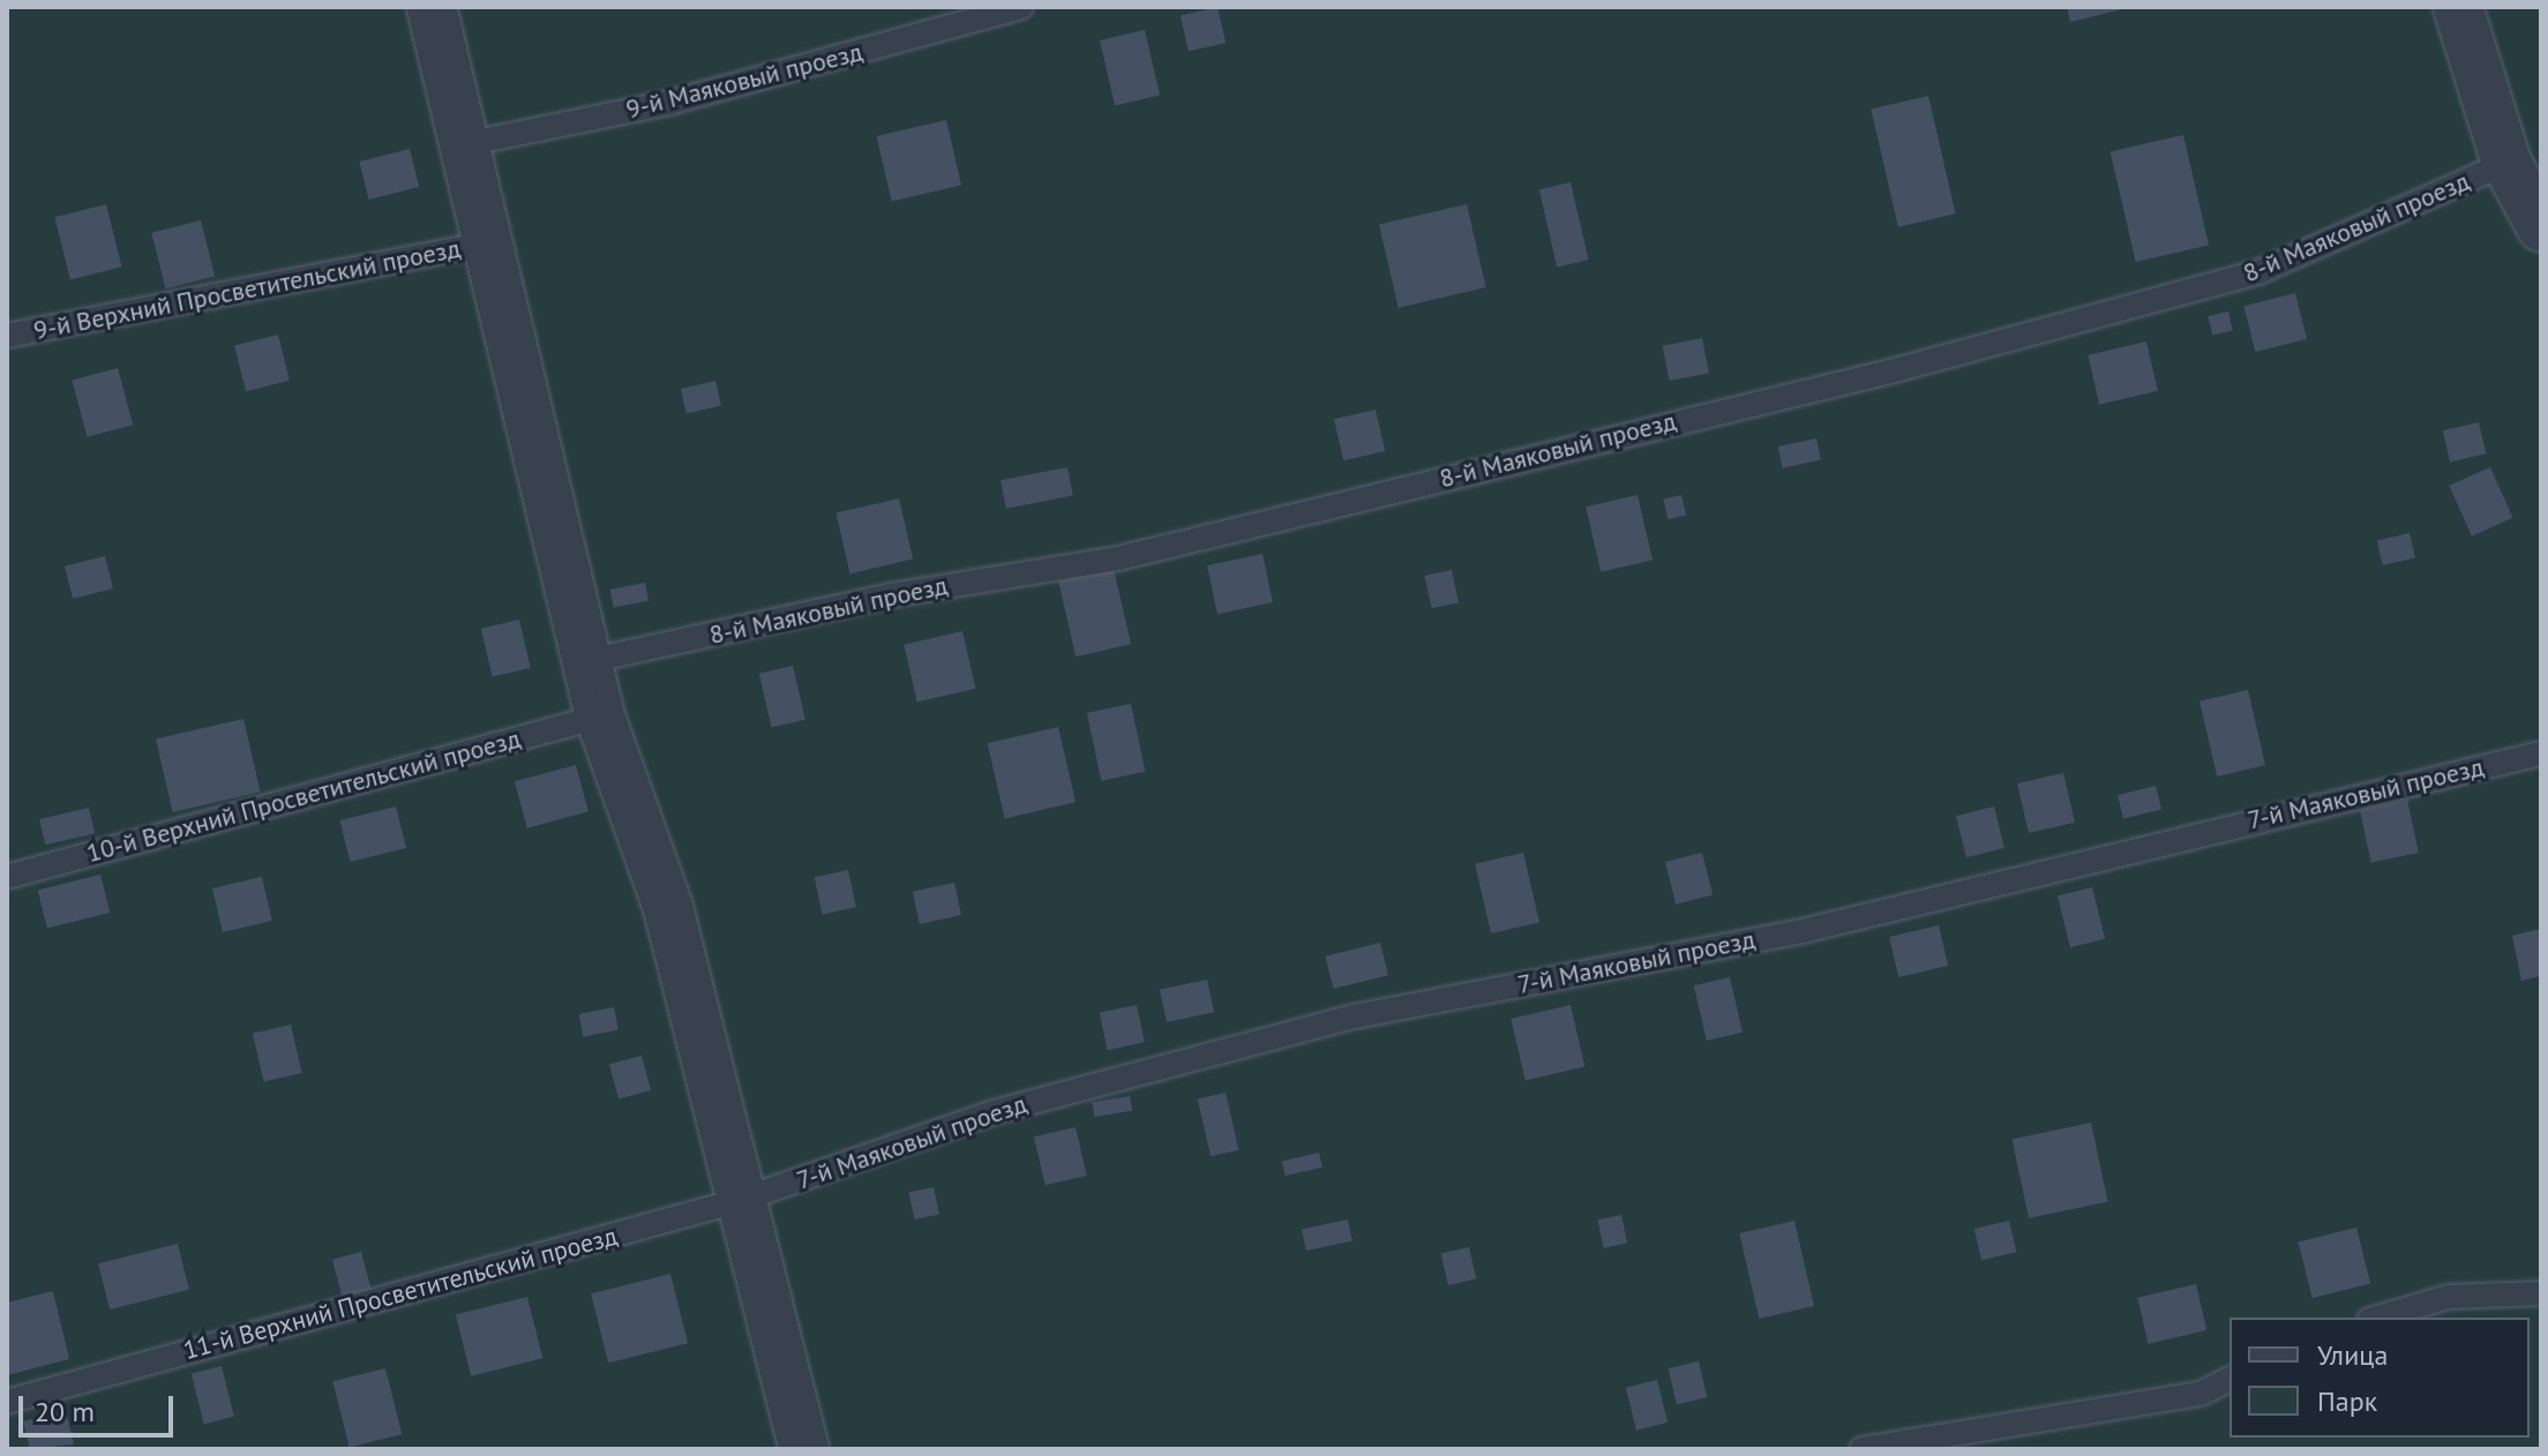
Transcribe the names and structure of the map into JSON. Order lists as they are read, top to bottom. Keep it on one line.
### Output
{"streets":{"lane":["9-й Маяковый проезд","8-й Маяковый проезд","9-й Верхний Просветительский проезд","7-й Маяковый проезд","10-й Верхний Просветительский проезд","11-й Верхний Просветительский проезд"]},"crossings":[["7-й Маяковый проезд","11-й Верхний Просветительский проезд"]],"legend":["Улица","Парк"],"scale_bar":"20 m"}
